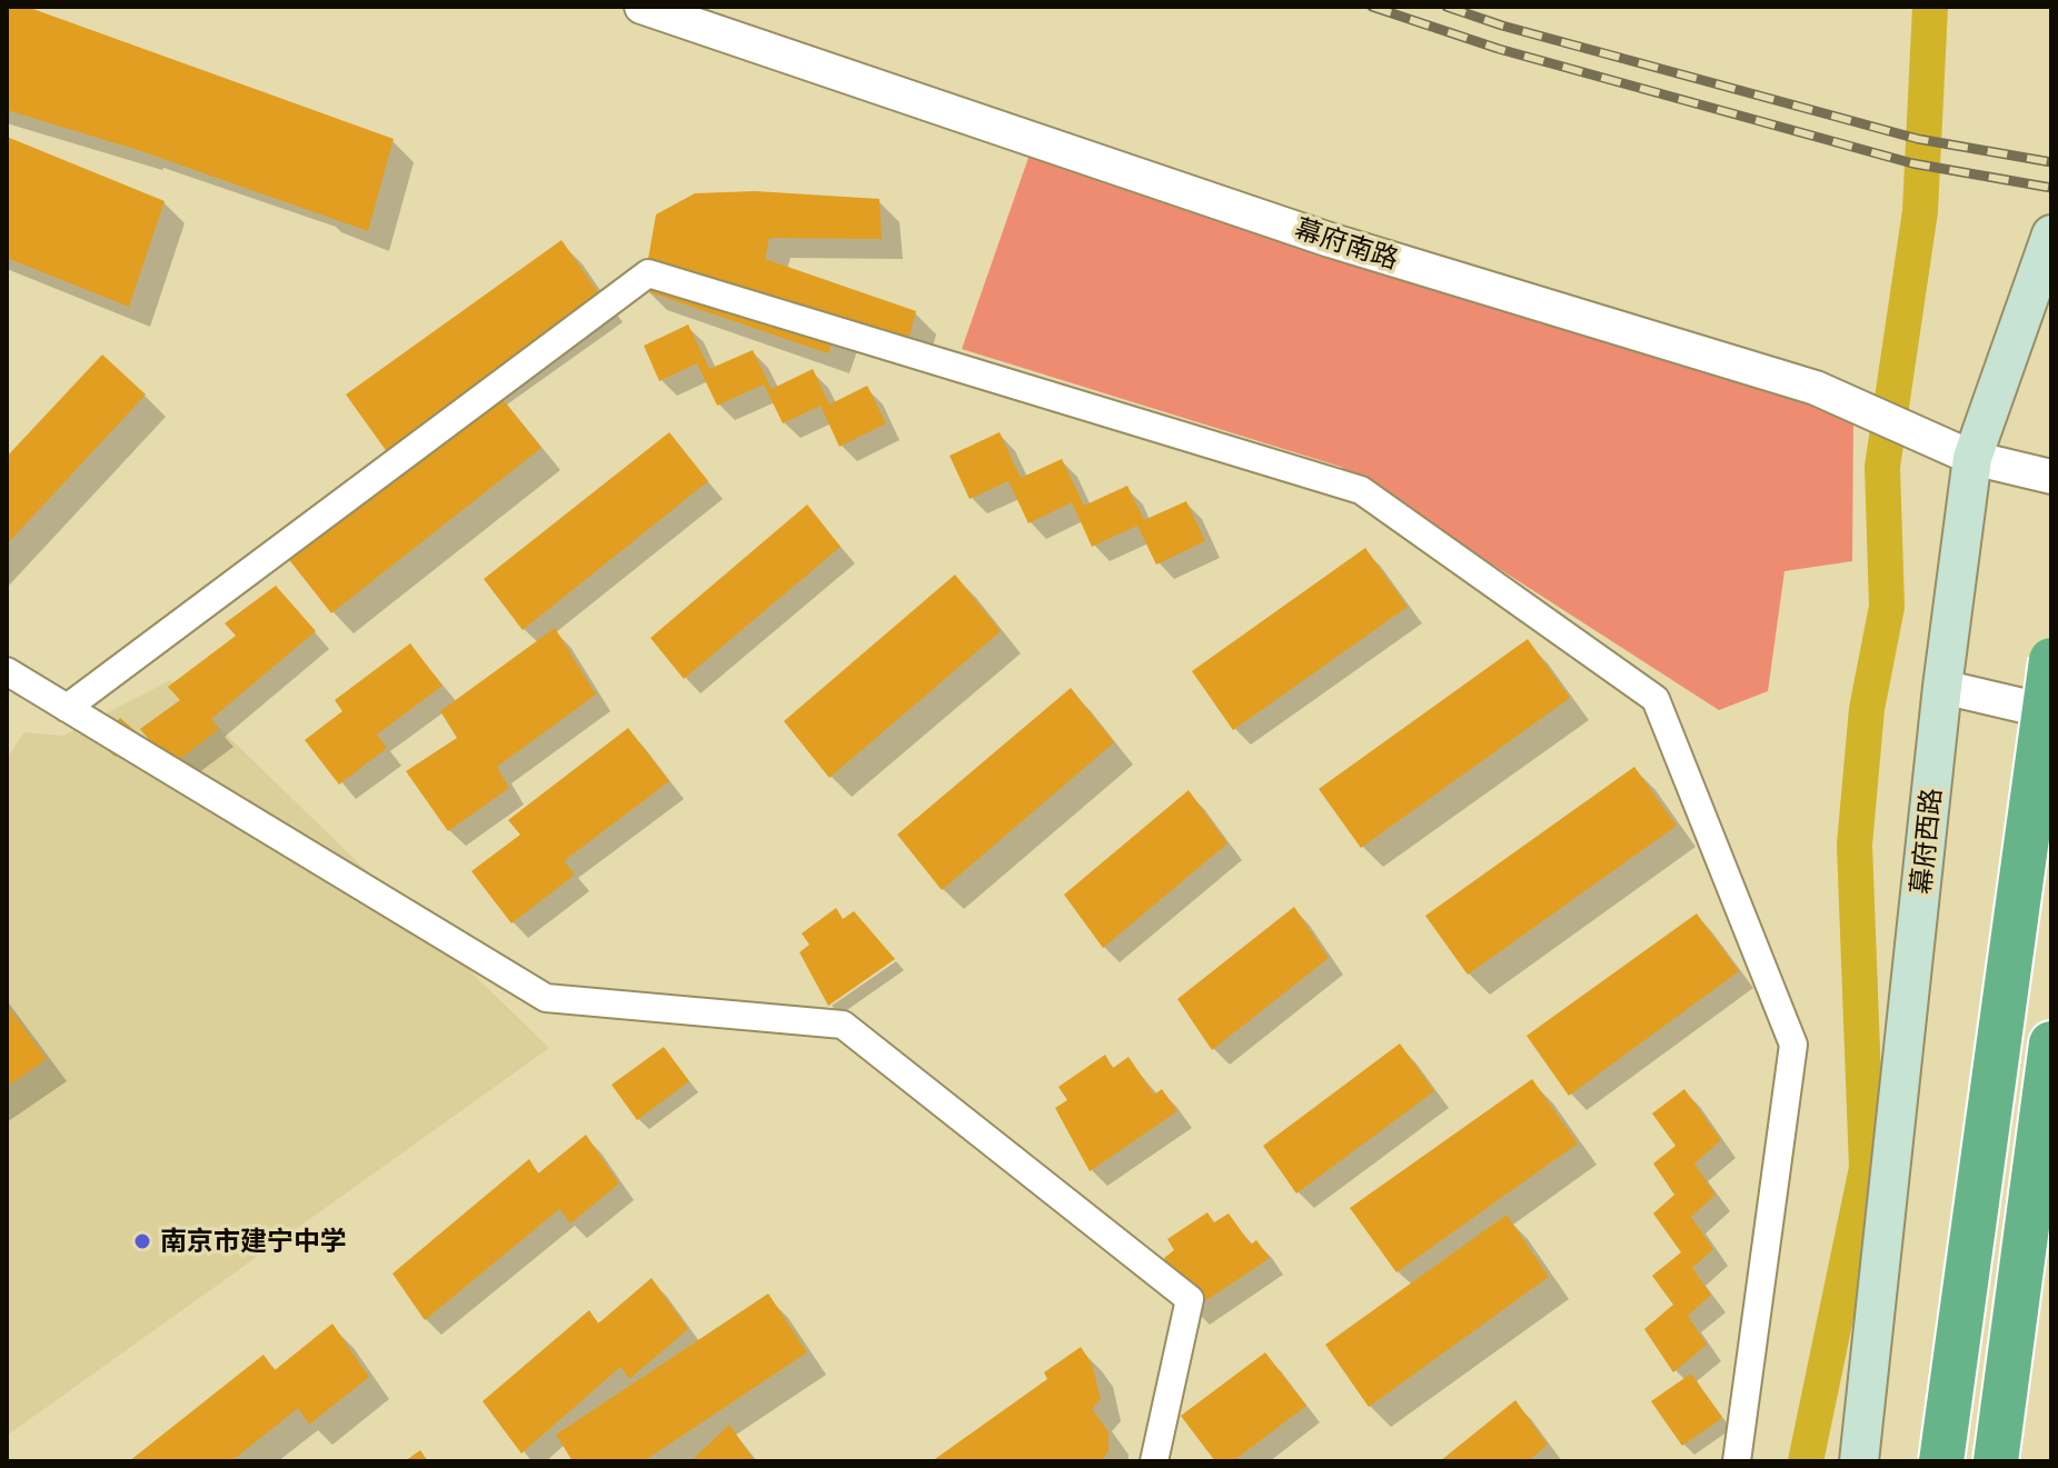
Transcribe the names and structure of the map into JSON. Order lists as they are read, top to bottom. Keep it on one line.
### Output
{"streets":{"main road":["幕府西路"],"street":["幕府南路"]},"crossings":[["幕府南路","幕府西路"]],"places":["南京市建宁中学"]}
